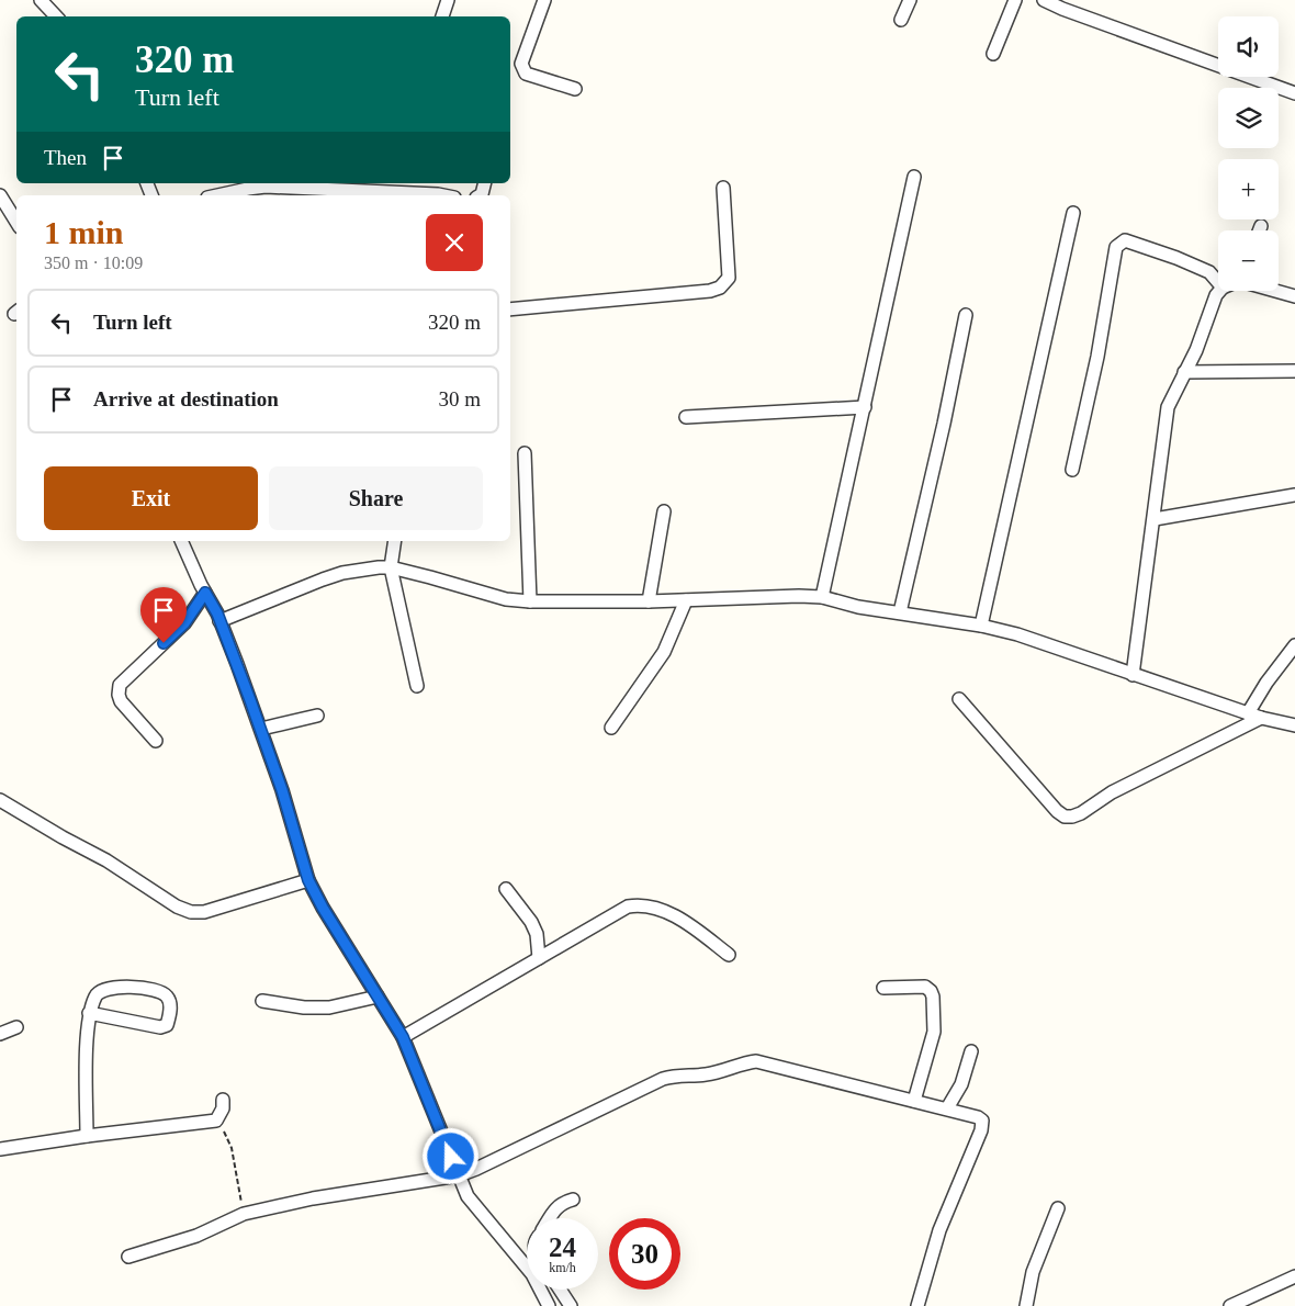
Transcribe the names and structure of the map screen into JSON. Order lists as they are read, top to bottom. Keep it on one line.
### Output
{"page":{"map_buttons":["+","−"],"turn":["320 m","Turn left"],"then":"Then","heading":["1 min","350 m · 10:09"],"list":[{"name":"Turn left","value":"320 m"},{"name":"Arrive at destination","value":"30 m"}],"buttons":["Exit","Share"],"speed":"24 km/h","limit":"30"}}
